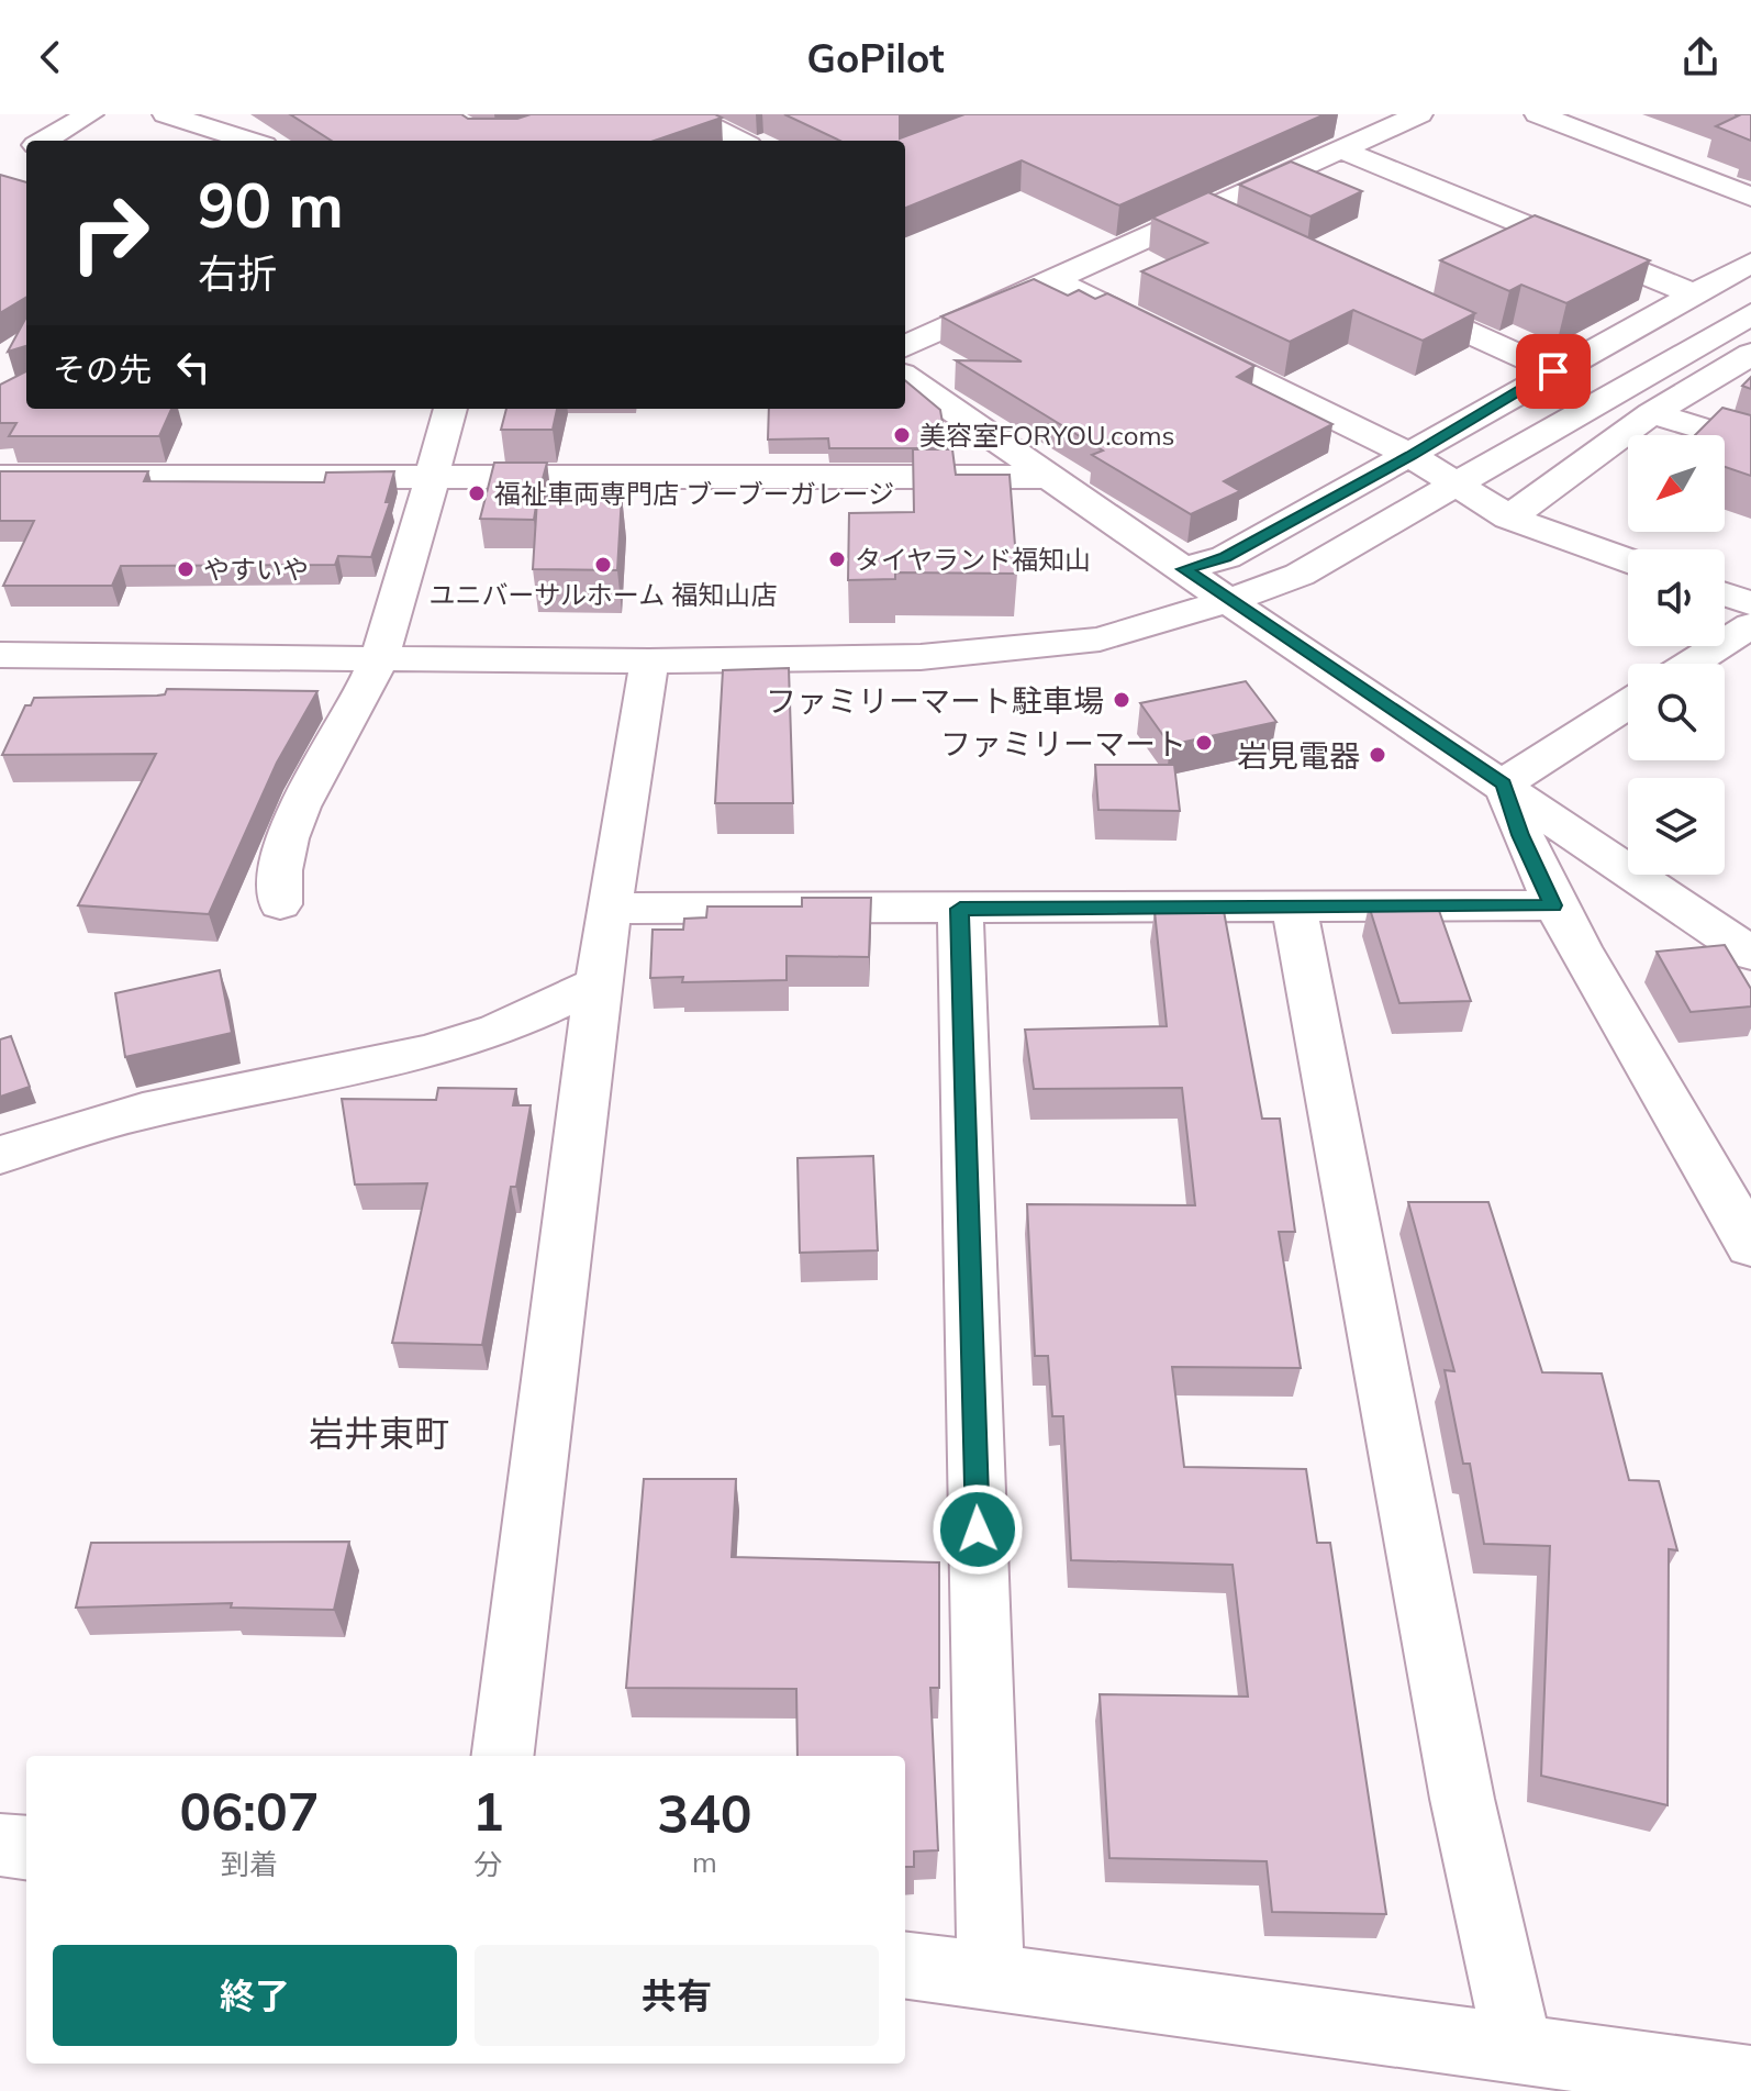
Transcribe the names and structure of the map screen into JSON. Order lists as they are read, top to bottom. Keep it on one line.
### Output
{"districts":["岩井東町"],"places":["美容室FORYOU.coms","福祉車両専門店 ブーブーガレージ","タイヤランド福知山","ユニバーサルホーム 福知山店","やすいや","ファミリーマート駐車場","ファミリーマート","岩見電器"],"north":"bottom left","page":{"header":"GoPilot","turn":["90 m","右折"],"then":"その先","eta":["06:07","到着","1","分","340","m"],"buttons":["終了","共有"]}}
